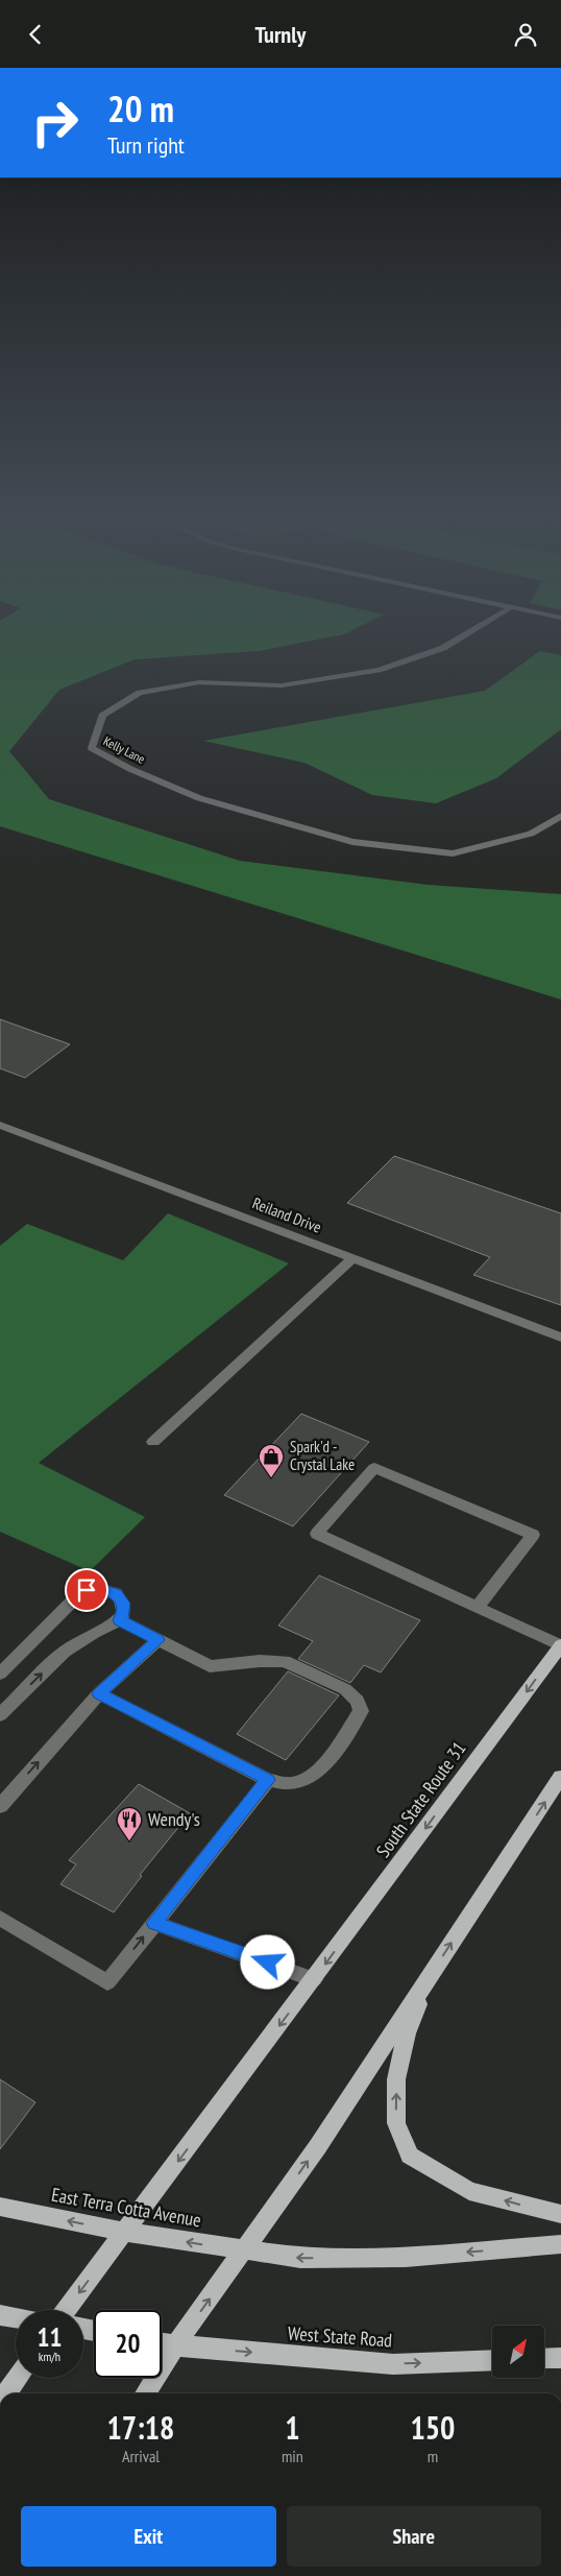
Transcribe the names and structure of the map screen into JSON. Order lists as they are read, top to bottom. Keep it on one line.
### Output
{"streets":{"main road":["South State Route 31","East Terra Cotta Avenue","West State Road"],"street":["Kelly Lane","Reiland Drive"]},"crossings":[["South State Route 31","East Terra Cotta Avenue"]],"one_way":["East Terra Cotta Avenue"],"places":{"shop":["Spark'd - Crystal Lake"],"restaurant":["Wendy's"]},"north":"top right","page":{"header":"Turnly","turn":["20 m","Turn right"],"speed":"11 km/h","limit":"20","eta":["17:18","Arrival","1","min","150","m"],"buttons":["Exit","Share"]}}
